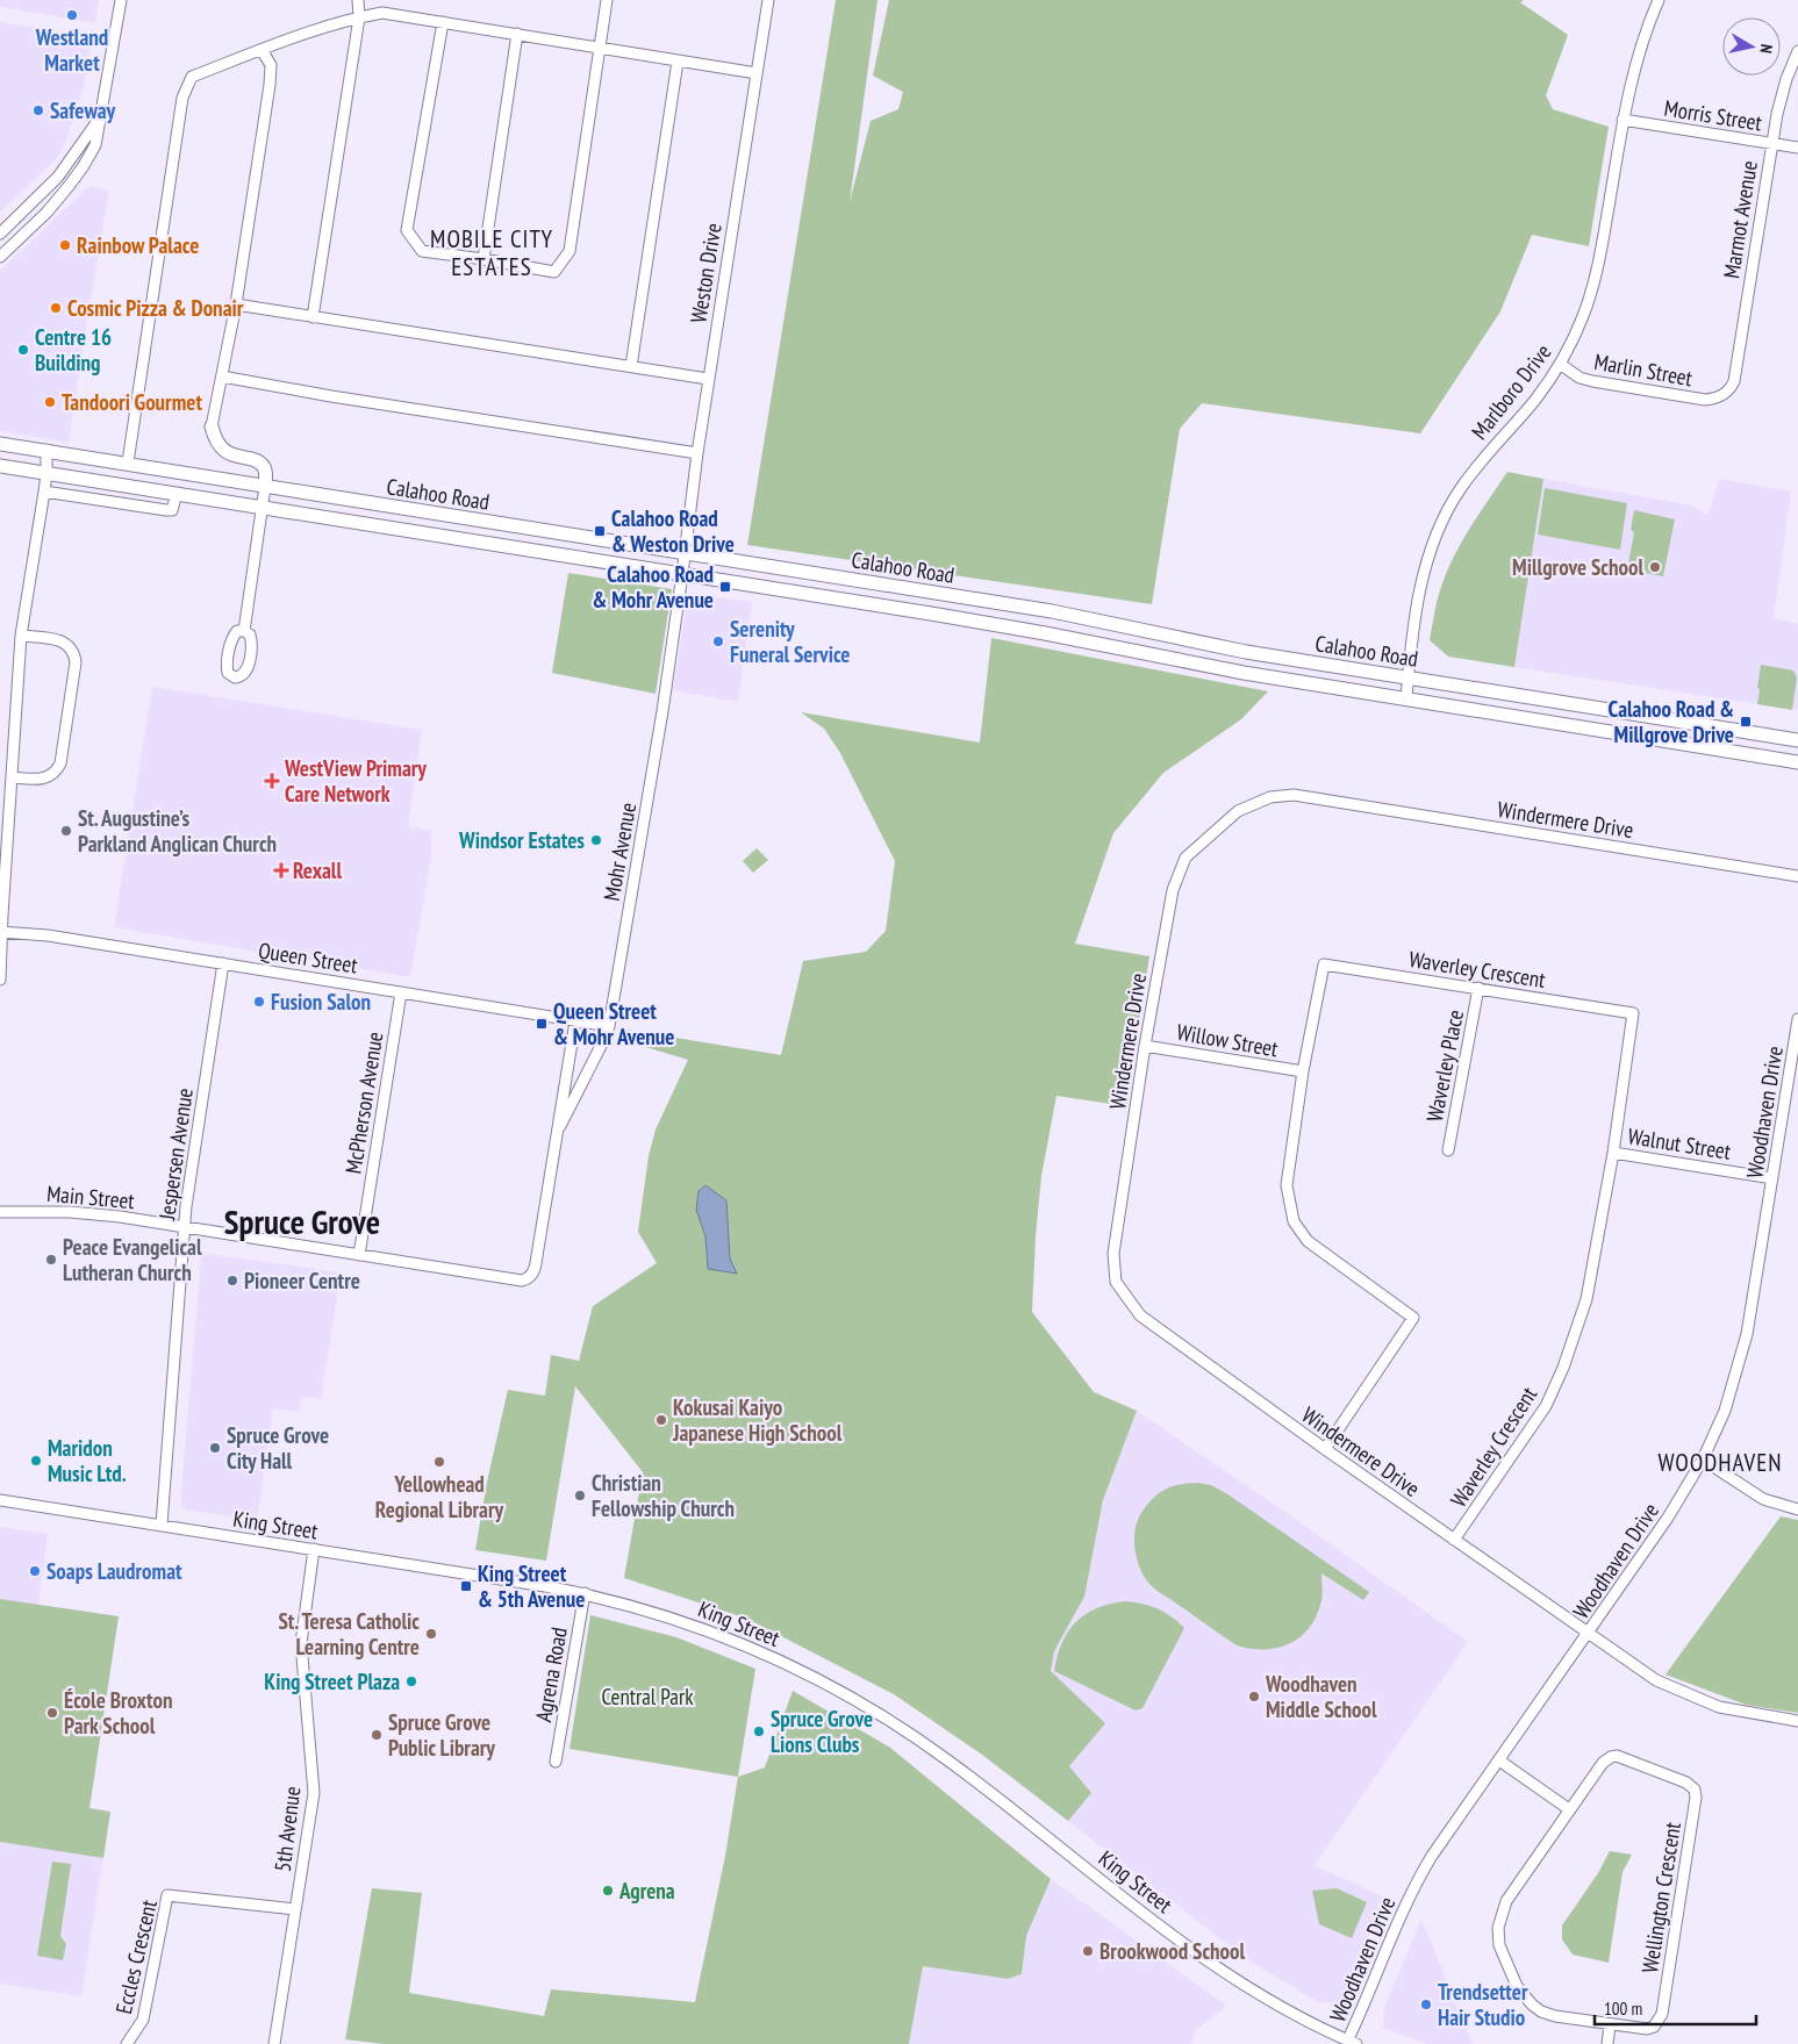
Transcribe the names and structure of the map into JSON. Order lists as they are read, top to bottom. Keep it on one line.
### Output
{"streets":{"main road":["Calahoo Road"],"street":["Morris Street","Marmot Avenue","Weston Drive","Marlin Street","Marlboro Drive","Windermere Drive","Mohr Avenue","Queen Street","Waverley Crescent","Willow Street","Waverley Place","McPherson Avenue","Woodhaven Drive","Walnut Street","Jespersen Avenue","Main Street","King Street","Agrena Road","5th Avenue","Wellington Crescent","Eccles Crescent"]},"crossings":[["Morris Street","Marmot Avenue"],["Morris Street","Marlboro Drive"],["Marmot Avenue","Marlin Street"],["Weston Drive","Calahoo Road"],["Weston Drive","Mohr Avenue"],["Marlin Street","Marlboro Drive"],["Marlboro Drive","Calahoo Road"],["Calahoo Road","Mohr Avenue"],["Windermere Drive","Waverley Crescent"],["Windermere Drive","Willow Street"],["Windermere Drive","Woodhaven Drive"],["Mohr Avenue","Queen Street"],["Mohr Avenue","Main Street"],["Queen Street","McPherson Avenue"],["Queen Street","Jespersen Avenue"],["Waverley Crescent","Willow Street"],["Waverley Crescent","Waverley Place"],["Waverley Crescent","Walnut Street"],["McPherson Avenue","Main Street"],["Woodhaven Drive","Walnut Street"],["Woodhaven Drive","King Street"],["Jespersen Avenue","Main Street"],["Jespersen Avenue","King Street"],["King Street","Agrena Road"],["King Street","5th Avenue"],["5th Avenue","Eccles Crescent"]],"districts":["MOBILE CITY ESTATES","Spruce Grove","WOODHAVEN"],"parks":["Central Park"],"places":{"other":["Westland Market","Safeway","Rainbow Palace","Cosmic Pizza & Donair","Centre 16 Building","Tandoori Gourmet","Millgrove School","Serenity Funeral Service","St. Augustine’s Parkland Anglican Church","Windsor Estates","Fusion Salon","Peace Evangelical Lutheran Church","Pioneer Centre","Kokusai Kaiyo Japanese High School","Spruce Grove City Hall","Maridon Music Ltd.","Yellowhead Regional Library","Christian Fellowship Church","Soaps Laudromat","St. Teresa Catholic Learning Centre","King Street Plaza","Woodhaven Middle School","École Broxton Park School","Spruce Grove Lions Clubs","Spruce Grove Public Library","Agrena","Brookwood School","Trendsetter Hair Studio"],"transit":["Calahoo Road & Weston Drive","Calahoo Road & Mohr Avenue","Calahoo Road & Millgrove Drive","Queen Street & Mohr Avenue","King Street & 5th Avenue"],"health":["WestView Primary Care Network","Rexall"]},"scale_bar":"100 m","north":"right"}
